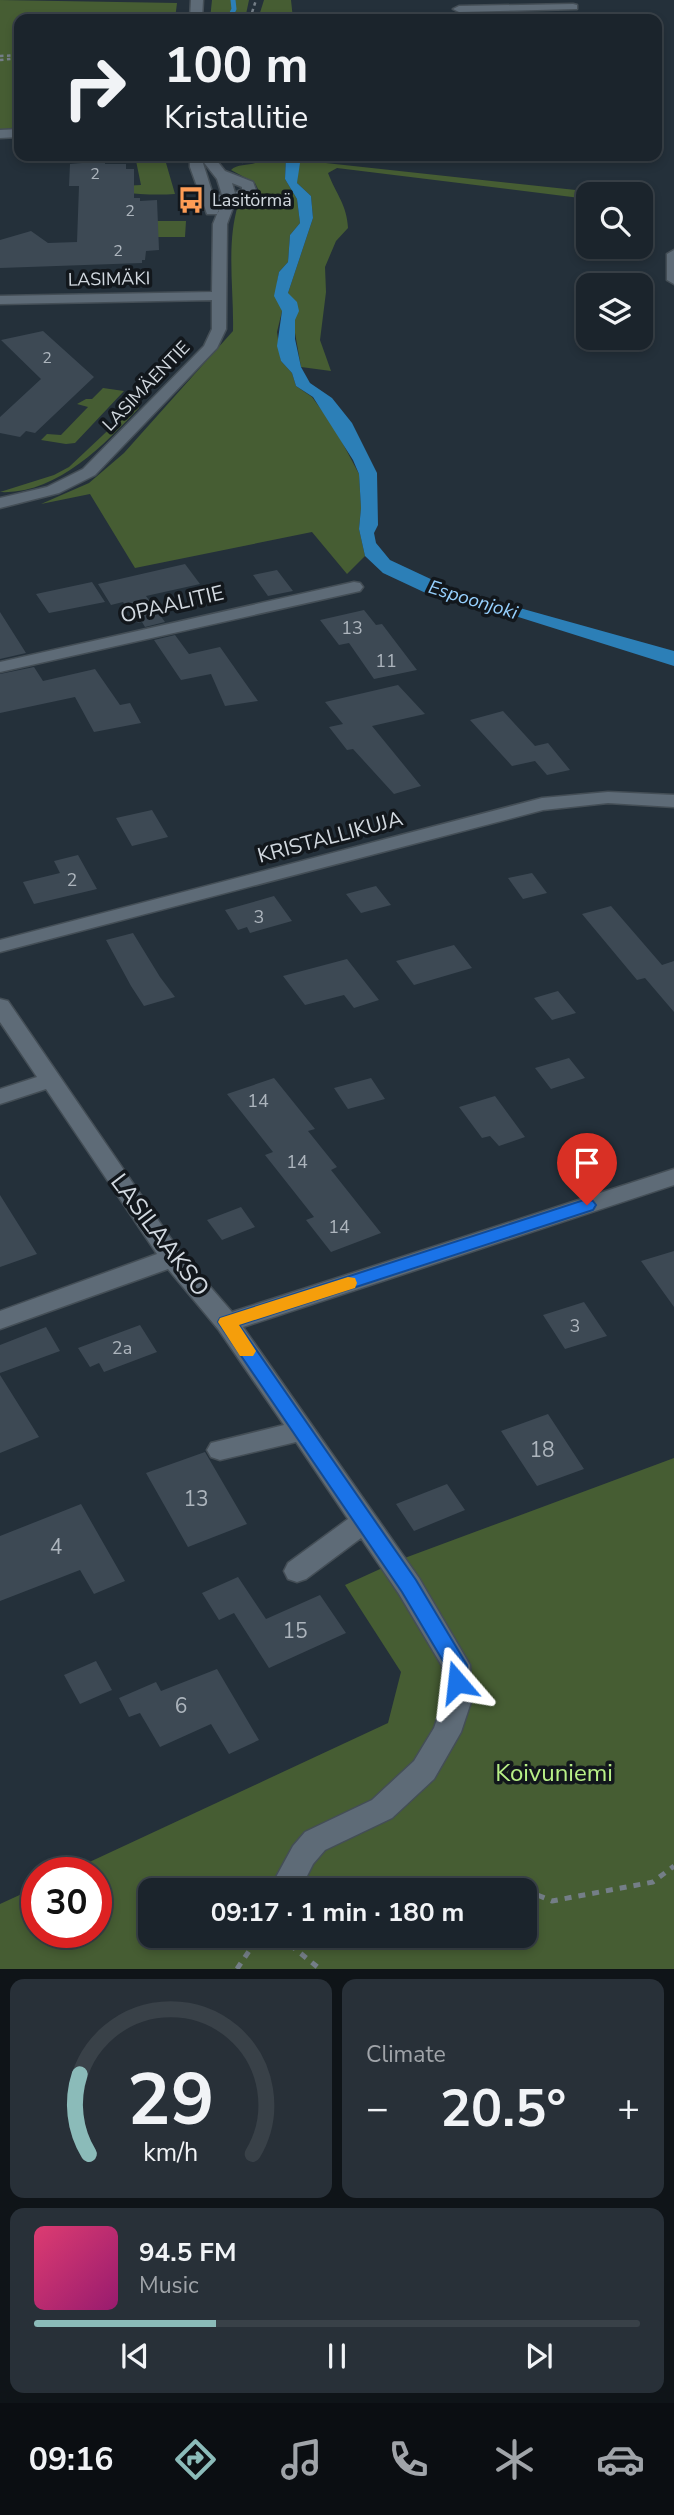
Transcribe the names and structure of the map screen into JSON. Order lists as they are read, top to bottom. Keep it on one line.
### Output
{"streets":{"street":["LASIMÄKI","LASIMÄENTIE","OPAALITIE","KRISTALLIKUJA","LASILAAKSO"]},"crossings":[["LASIMÄKI","LASIMÄENTIE"]],"water":["Espoonjoki"],"parks":["Koivuniemi"],"places":{"bus stop":["Lasitörmä"]},"house_numbers":["2","2","2","2","13","11","2","3","14","14","14","3","2a","18","13","4","15","6"],"page":{"turn":["100 m","Kristallitie"],"limit":"30","trip":"09:17 · 1 min · 180 m","tile":"Climate","heat":["−","20.5°","+"],"song":["94.5 FM","Music"],"tabs":"09:16","gauge":["29","km/h"]}}
